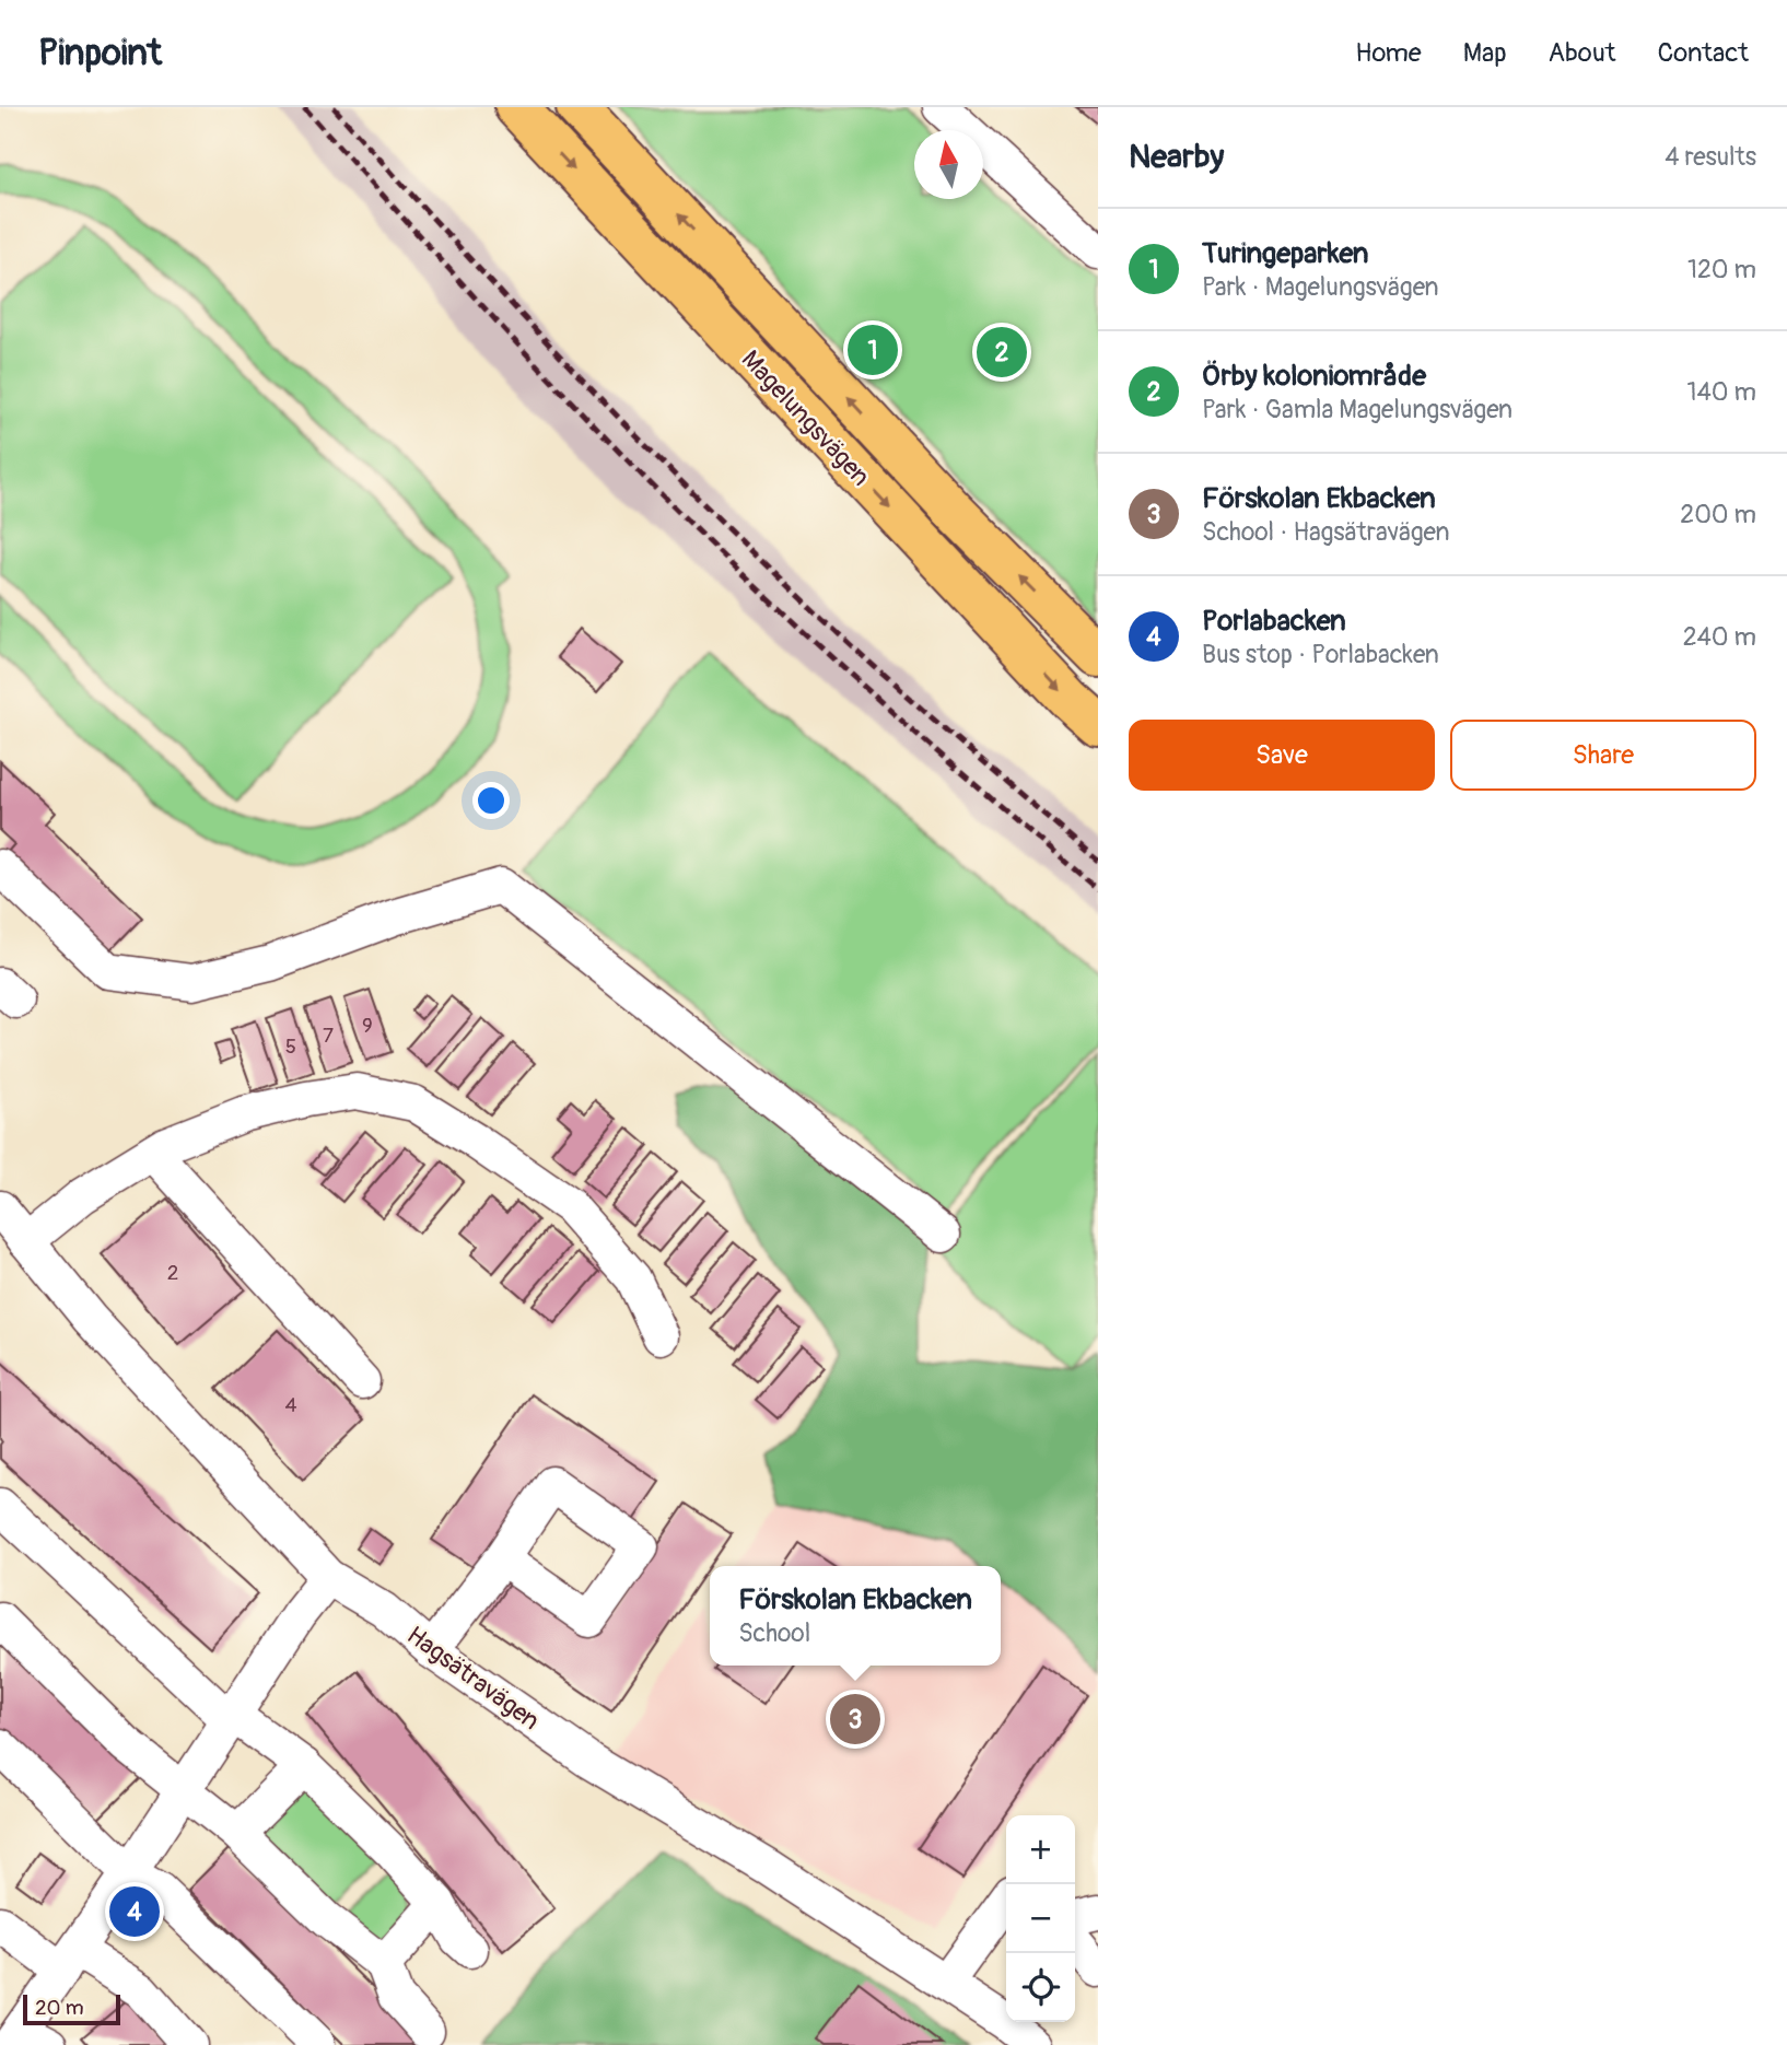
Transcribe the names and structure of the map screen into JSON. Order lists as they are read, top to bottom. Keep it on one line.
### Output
{"streets":{"main road":["Magelungsvägen"],"street":["Hagsätravägen"]},"house_numbers":["9","7","5","2","4"],"scale_bar":"20 m","north":"top","page":{"header":"Pinpoint","nav":["Home","Map","About","Contact"],"heading":["Nearby","4 results"],"list":[{"mark":"1","name":"Turingeparken","note":"Park · Magelungsvägen","value":"120 m"},{"mark":"2","name":"Örby koloniområde","note":"Park · Gamla Magelungsvägen","value":"140 m"},{"mark":"3","name":"Förskolan Ekbacken","note":"School · Hagsätravägen","value":"200 m"},{"mark":"4","name":"Porlabacken","note":"Bus stop · Porlabacken","value":"240 m"}],"pins":["1","2","3","4"],"buttons":["Save","Share"],"popup":["Förskolan Ekbacken","School"],"map_buttons":["+","−"],"scale":"20 m"}}
